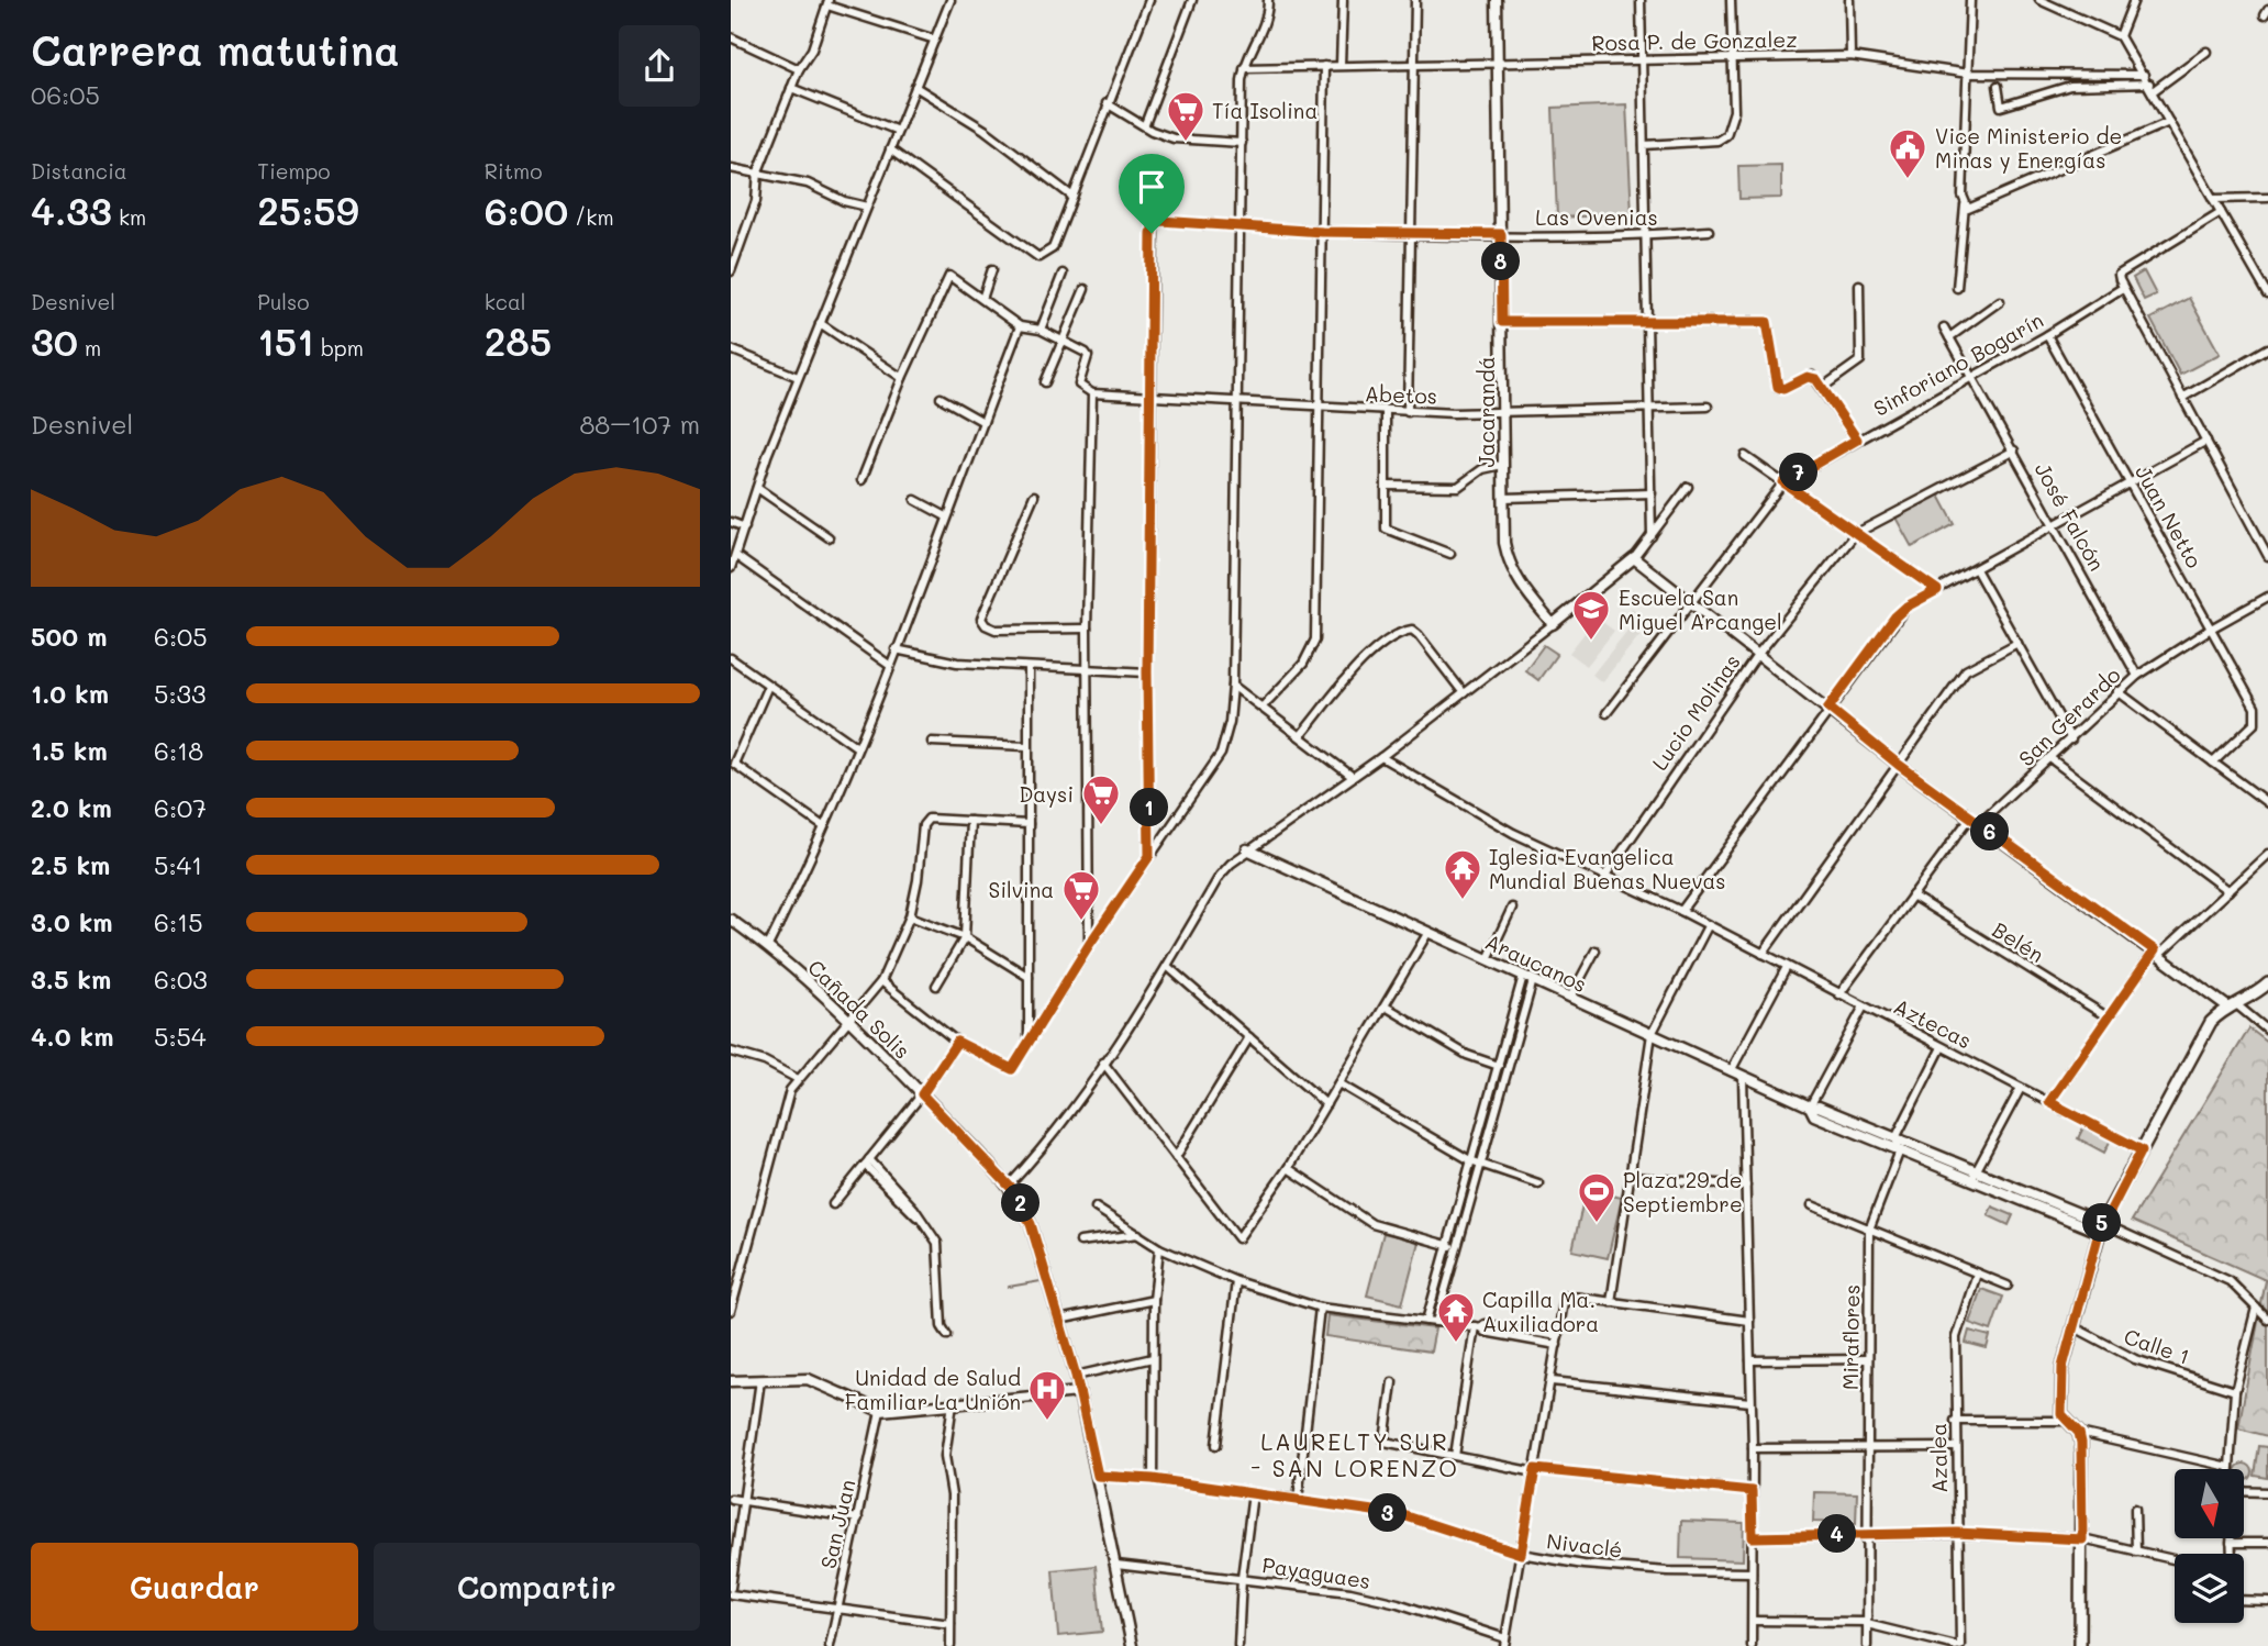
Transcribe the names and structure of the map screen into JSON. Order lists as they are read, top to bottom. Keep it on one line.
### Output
{"streets":{"street":["Rosa P. de Gonzalez","Las Ovenias","Sinforiano Bogarín","Abetos","Jacarandá","José Falcón","Juan Netto","Lucio Molinas","San Gerardo","Belén","Araucanos","Cañada Solis","Aztecas","Miraflores","Calle 1","Azalea","San Juan","Nivaclé","Payaguaes"]},"crossings":[["Rosa P. de Gonzalez","Jacarandá"],["Las Ovenias","Abetos"],["Las Ovenias","Jacarandá"],["Sinforiano Bogarín","José Falcón"],["Sinforiano Bogarín","Juan Netto"],["Abetos","Jacarandá"],["José Falcón","Lucio Molinas"],["José Falcón","San Gerardo"],["Juan Netto","San Gerardo"],["Lucio Molinas","Aztecas"],["San Gerardo","Belén"],["San Gerardo","Aztecas"],["Araucanos","Miraflores"],["Cañada Solis","Nivaclé"],["Cañada Solis","Payaguaes"]],"districts":["LAURELTY SUR - SAN LORENZO"],"places":{"supermarket":["Tía Isolina","Daysi","Silvina"],"public building":["Vice Ministerio de Minas y Energías"],"school or university":["Escuela San Miguel Arcangel"],"temple":["Iglesia Evangelica Mundial Buenas Nuevas","Capilla Ma. Auxiliadora"],"sports":["Plaza 29 de Septiembre"],"hospital":["Unidad de Salud Familiar La Unión"]},"north":"bottom","page":{"heading":["Carrera matutina","06:05"],"stats":[["Distancia","4.33 km"],["Tiempo","25:59"],["Ritmo","6:00 /km"],["Desnivel","30 m"],["Pulso","151 bpm"],["kcal","285"]],"pins":["8","7","1","6","2","5","3","4"],"chart":["Desnivel","88–107 m"],"list":[{"name":"500 m","note":"6:05"},{"name":"1.0 km","note":"5:33"},{"name":"1.5 km","note":"6:18"},{"name":"2.0 km","note":"6:07"},{"name":"2.5 km","note":"5:41"},{"name":"3.0 km","note":"6:15"},{"name":"3.5 km","note":"6:03"},{"name":"4.0 km","note":"5:54"}],"buttons":["Guardar","Compartir"]}}
